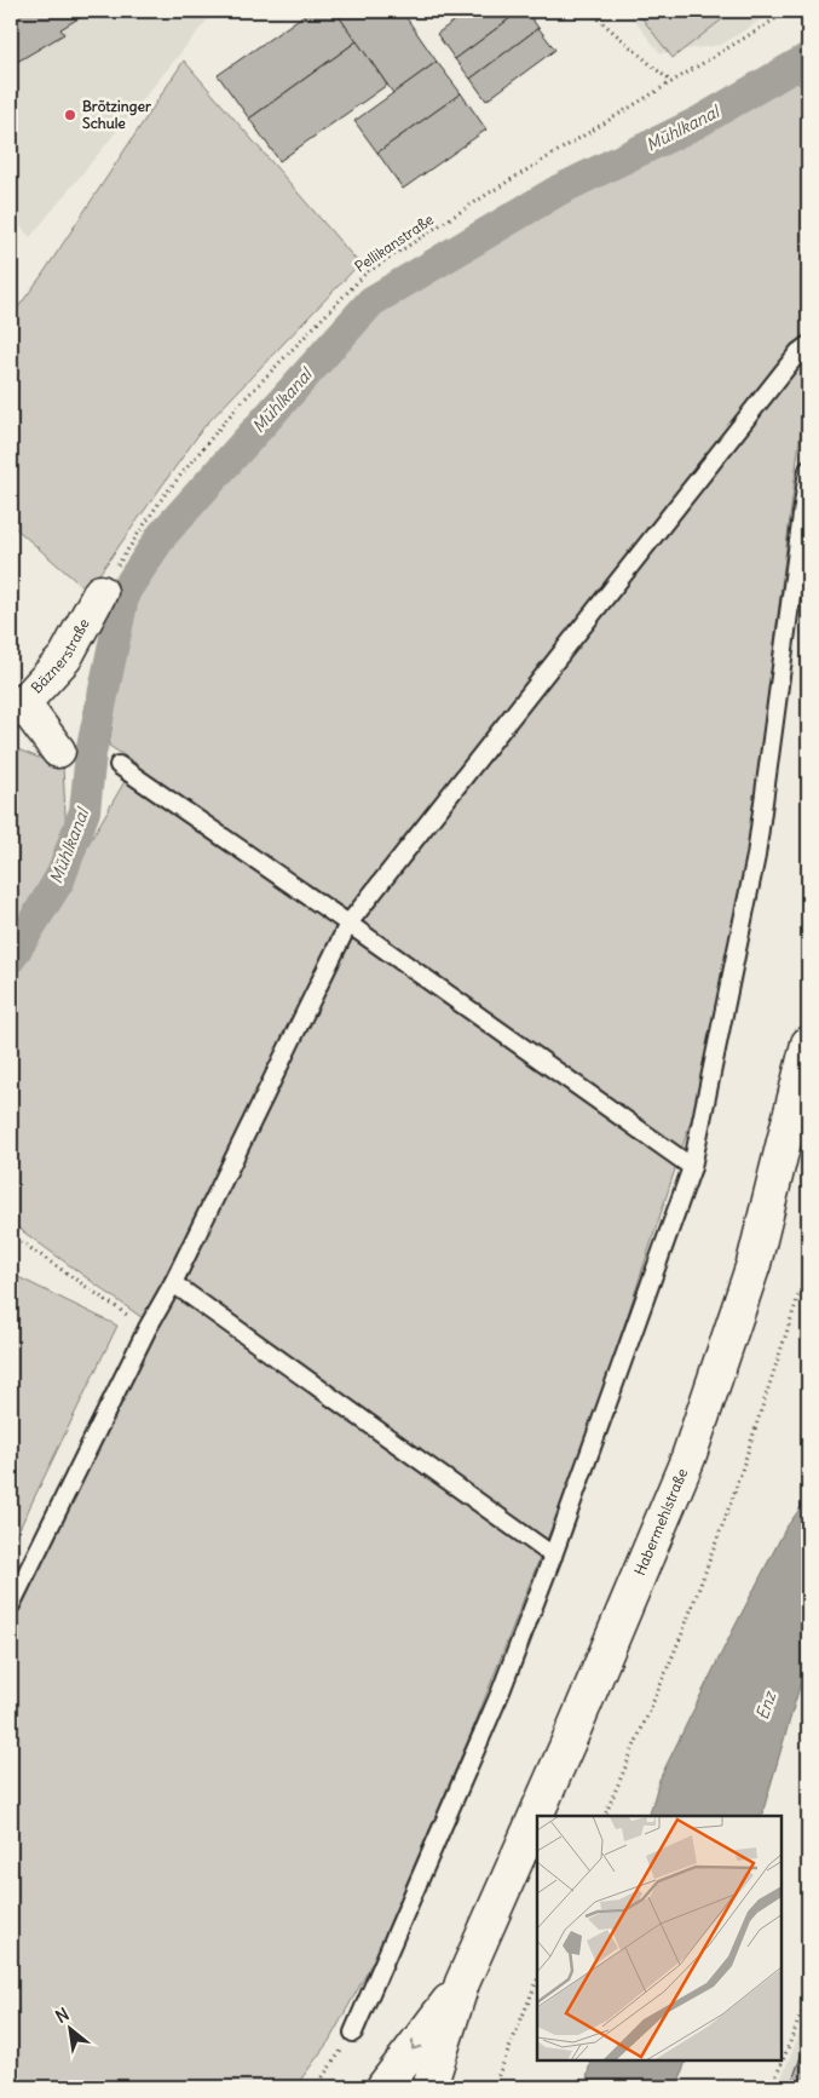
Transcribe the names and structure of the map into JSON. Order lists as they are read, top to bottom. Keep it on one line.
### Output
{"streets":{"main road":["Bäznerstraße","Habermehlstraße"],"path":["Pellikanstraße"]},"crossings":[["Pellikanstraße","Bäznerstraße"]],"water":["Mühlkanal","Enz"],"places":["Brötzinger Schule"],"north":"top left"}
